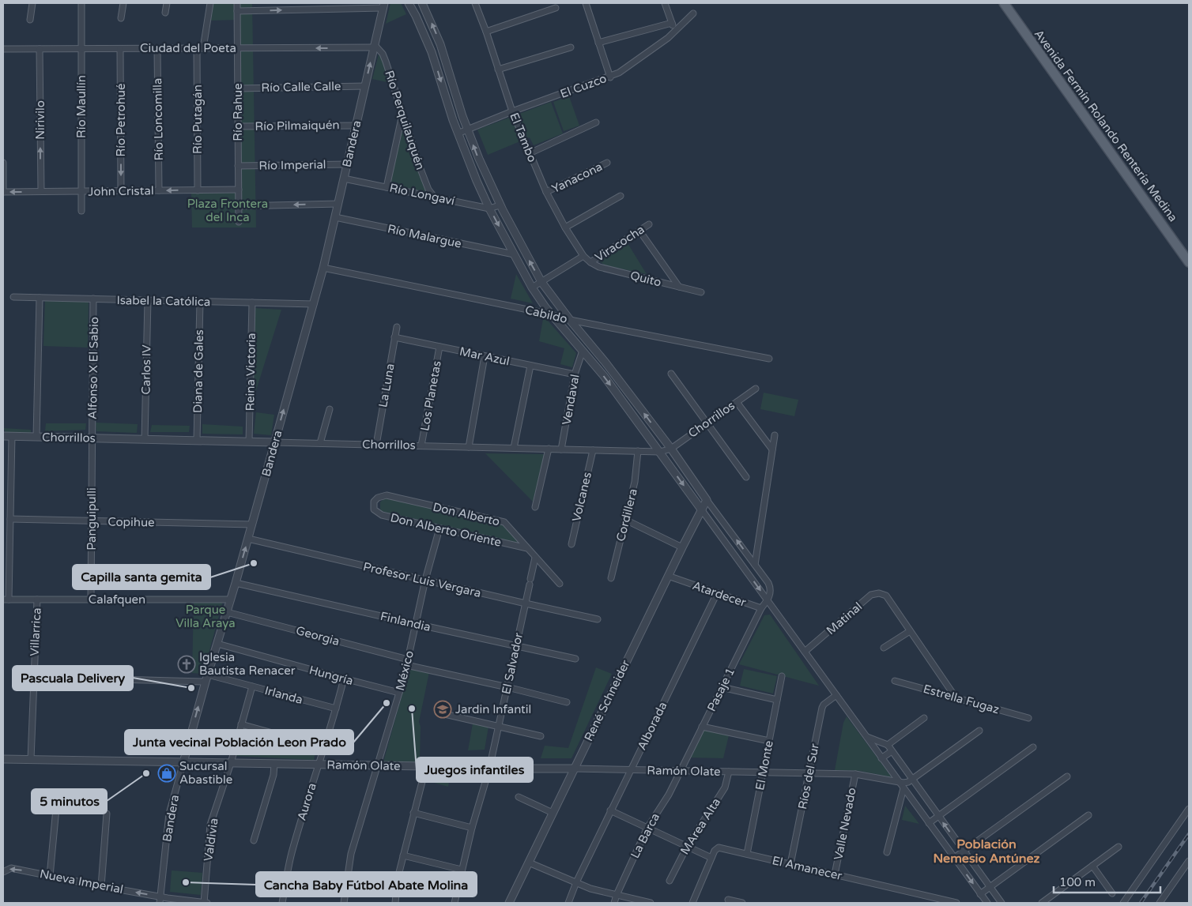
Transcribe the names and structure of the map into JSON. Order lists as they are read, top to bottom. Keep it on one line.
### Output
{"streets":{"main road":["Avenida Fermín Rolando Rentería Medina"],"street":["Ciudad del Poeta","El Cuzco","Río Calle Calle","Río Maullín","Río Rahue","Río Loncomilla","Río Putagán","Nirivilo","Río Petrohué","Río Perquilauquén","Río Pilmaiquén","El Tambo","Bandera","Río Imperial","Yanacona","John Cristal","Río Longaví","Río Malargue","Viracocha","Quito","Isabel la Católica","Cabildo","Mar Azul","Alfonso X El Sabio","Carlos IV","Diana de Gales","Reina Victoria","La Luna","Los Planetas","Vendaval","Chorrillos","Volcanes","Don Alberto","Cordillera","Panguipulli","Copihue","Don Alberto Oriente","Profesor Luis Vergara","Atardecer","Calafquen","Matinal","Finlandia","Villarrica","Georgia","El Salvador","México","Hungría","Pasaje 1","Irlanda","Estrella Fugaz","René Schneider","Alborada","Ramón Olate","El Monte","Ríos del Sur","Aurora","Valle Nevado","MArea Alta","La Barca","Valdivia","El Amanecer","Nueva Imperial"]},"crossings":[["Ciudad del Poeta","Río Maullín"],["Ciudad del Poeta","Río Rahue"],["Ciudad del Poeta","Río Loncomilla"],["Ciudad del Poeta","Río Putagán"],["Ciudad del Poeta","Nirivilo"],["Ciudad del Poeta","Río Petrohué"],["Ciudad del Poeta","Río Perquilauquén"],["Ciudad del Poeta","Bandera"],["El Cuzco","El Tambo"],["Río Calle Calle","Río Rahue"],["Río Calle Calle","Bandera"],["Río Maullín","John Cristal"],["Río Rahue","Río Pilmaiquén"],["Río Rahue","Río Imperial"],["Río Rahue","John Cristal"],["Río Loncomilla","John Cristal"],["Río Putagán","John Cristal"],["Nirivilo","John Cristal"],["Río Petrohué","John Cristal"],["Río Perquilauquén","Bandera"],["Río Perquilauquén","Río Longaví"],["Río Pilmaiquén","Bandera"],["El Tambo","Yanacona"],["El Tambo","Viracocha"],["El Tambo","Quito"],["Bandera","Río Imperial"],["Bandera","Río Longaví"],["Bandera","Río Malargue"],["Bandera","Isabel la Católica"],["Bandera","Cabildo"],["Bandera","Chorrillos"],["Bandera","Copihue"],["Bandera","Profesor Luis Vergara"],["Bandera","Calafquen"],["Bandera","Finlandia"],["Bandera","Georgia"],["Bandera","Hungría"],["Bandera","Irlanda"],["Bandera","Ramón Olate"],["Bandera","Nueva Imperial"],["Viracocha","Quito"],["Isabel la Católica","Alfonso X El Sabio"],["Isabel la Católica","Carlos IV"],["Isabel la Católica","Diana de Gales"],["Isabel la Católica","Reina Victoria"],["Mar Azul","La Luna"],["Mar Azul","Los Planetas"],["Mar Azul","Vendaval"],["Alfonso X El Sabio","Chorrillos"],["Alfonso X El Sabio","Panguipulli"],["Carlos IV","Chorrillos"],["Diana de Gales","Chorrillos"],["Reina Victoria","Chorrillos"],["La Luna","Chorrillos"],["Los Planetas","Chorrillos"],["Vendaval","Chorrillos"],["Chorrillos","Volcanes"],["Chorrillos","Cordillera"],["Chorrillos","Panguipulli"],["Don Alberto","Don Alberto Oriente"],["Don Alberto","El Salvador"],["Panguipulli","Copihue"],["Panguipulli","Calafquen"],["Don Alberto Oriente","México"],["Profesor Luis Vergara","El Salvador"],["Profesor Luis Vergara","México"],["Atardecer","Pasaje 1"],["Atardecer","René Schneider"],["Atardecer","Alborada"],["Calafquen","Villarrica"],["Finlandia","El Salvador"],["Finlandia","México"],["Villarrica","Irlanda"],["Villarrica","Ramón Olate"],["Georgia","El Salvador"],["Georgia","México"],["El Salvador","Ramón Olate"],["México","Hungría"],["México","Ramón Olate"],["Hungría","Aurora"],["Pasaje 1","Ramón Olate"],["Pasaje 1","La Barca"],["Irlanda","Aurora"],["Irlanda","Valdivia"],["René Schneider","Ramón Olate"],["Alborada","Ramón Olate"],["Ramón Olate","El Monte"],["Ramón Olate","Ríos del Sur"],["Ramón Olate","Aurora"],["Ramón Olate","Valle Nevado"],["Ramón Olate","MArea Alta"],["Ramón Olate","La Barca"],["Ramón Olate","Valdivia"],["El Monte","El Amanecer"],["Ríos del Sur","El Amanecer"],["Valle Nevado","El Amanecer"],["Valdivia","Nueva Imperial"]],"one_way":["Nirivilo","Río Petrohué","Nueva Imperial"],"districts":["Población Nemesio Antúnez"],"parks":["Plaza Frontera del Inca","Parque Villa Araya"],"places":{"other":["Capilla santa gemita","Pascuala Delivery","Junta vecinal Población Leon Prado","Juegos infantiles","5 minutos","Cancha Baby Fútbol Abate Molina"],"church":["Iglesia Bautista Renacer"],"school or university":["Jardin Infantil"],"shop":["Sucursal Abastible"]},"scale_bar":"100 m"}
